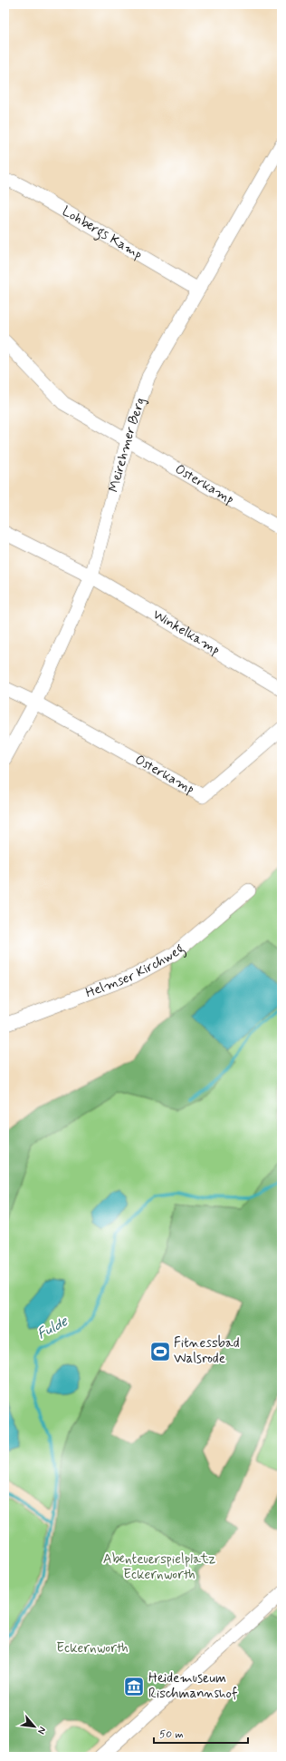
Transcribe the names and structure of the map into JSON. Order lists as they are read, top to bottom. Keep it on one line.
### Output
{"streets":{"street":["Lohbergs Kamp","Meirehmer Berg","Osterkamp","Winkelkamp","Helmser Kirchweg"]},"crossings":[["Lohbergs Kamp","Meirehmer Berg"],["Meirehmer Berg","Osterkamp"],["Meirehmer Berg","Winkelkamp"]],"water":["Fulde"],"parks":["Abenteuerspielplatz Eckernworth","Eckernworth"],"places":{"sports":["Fitnessbad Walsrode"],"museum":["Heidemuseum Rischmannshof"]},"scale_bar":"50 m","north":"bottom right"}
